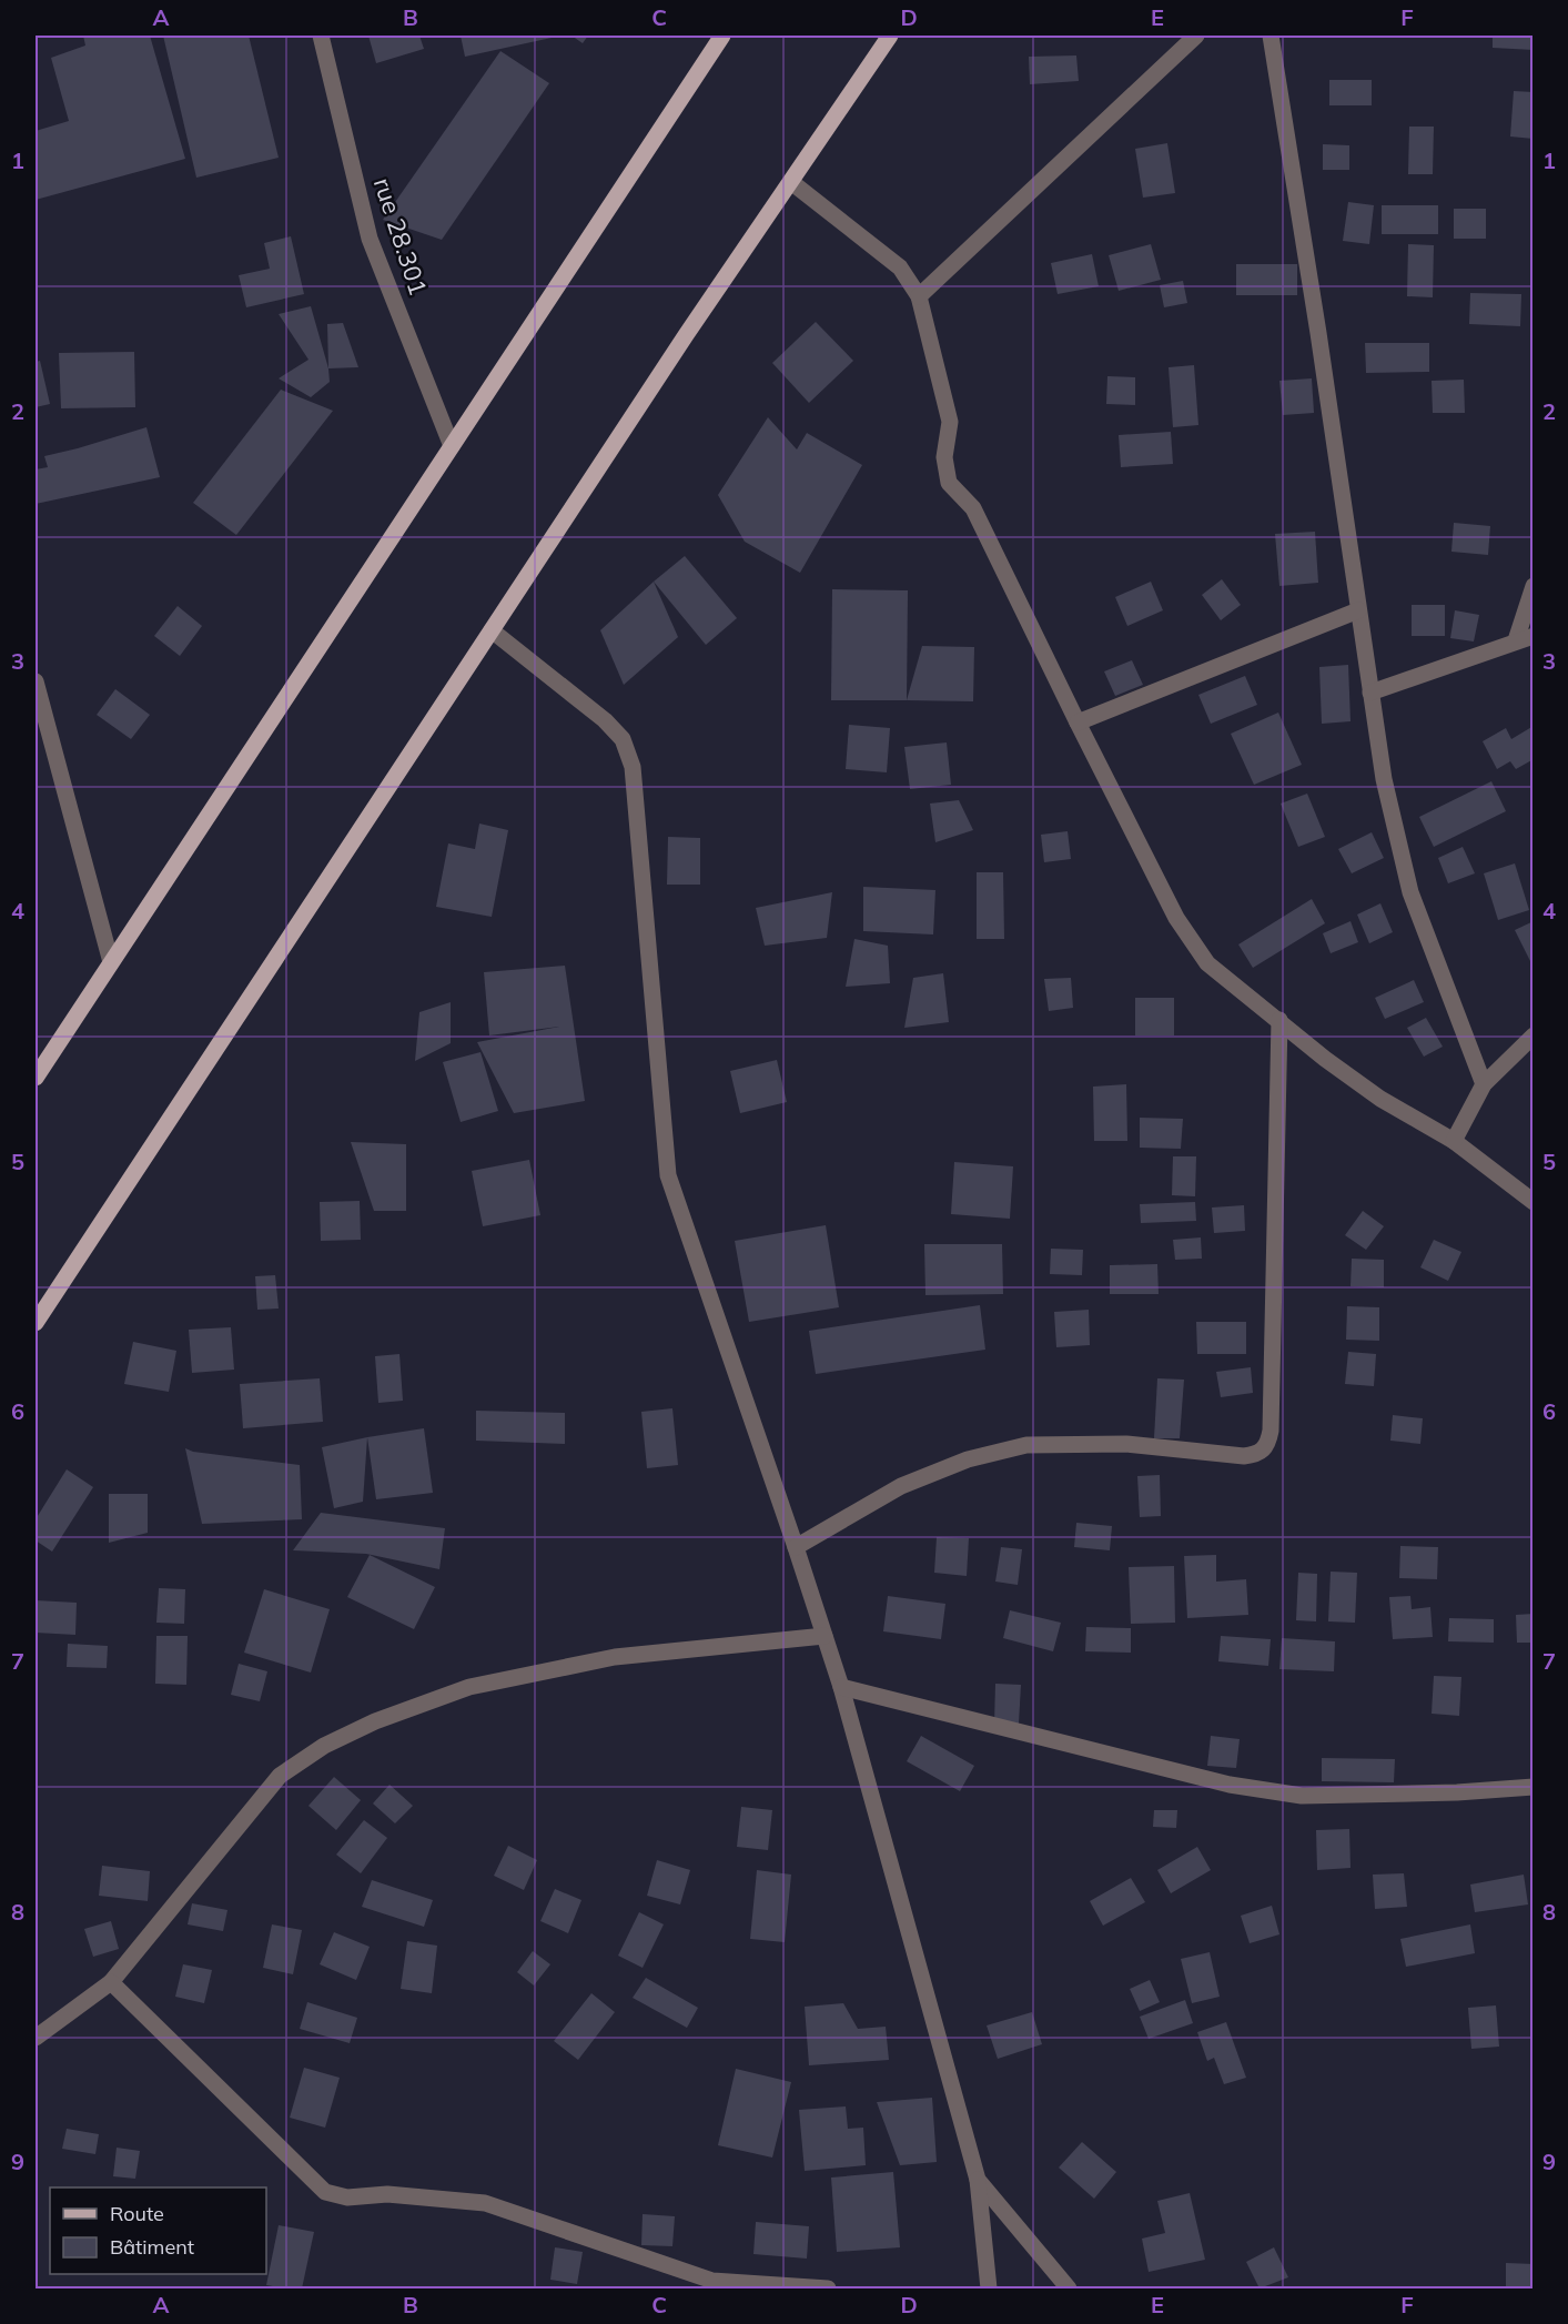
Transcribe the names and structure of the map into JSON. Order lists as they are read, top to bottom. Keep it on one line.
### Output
{"streets":{"street":["rue 28.301"]},"legend":["Route","Bâtiment"],"grid":{"columns":["A","B","C","D","E","F"],"rows":["1","2","3","4","5","6","7","8","9"]}}
